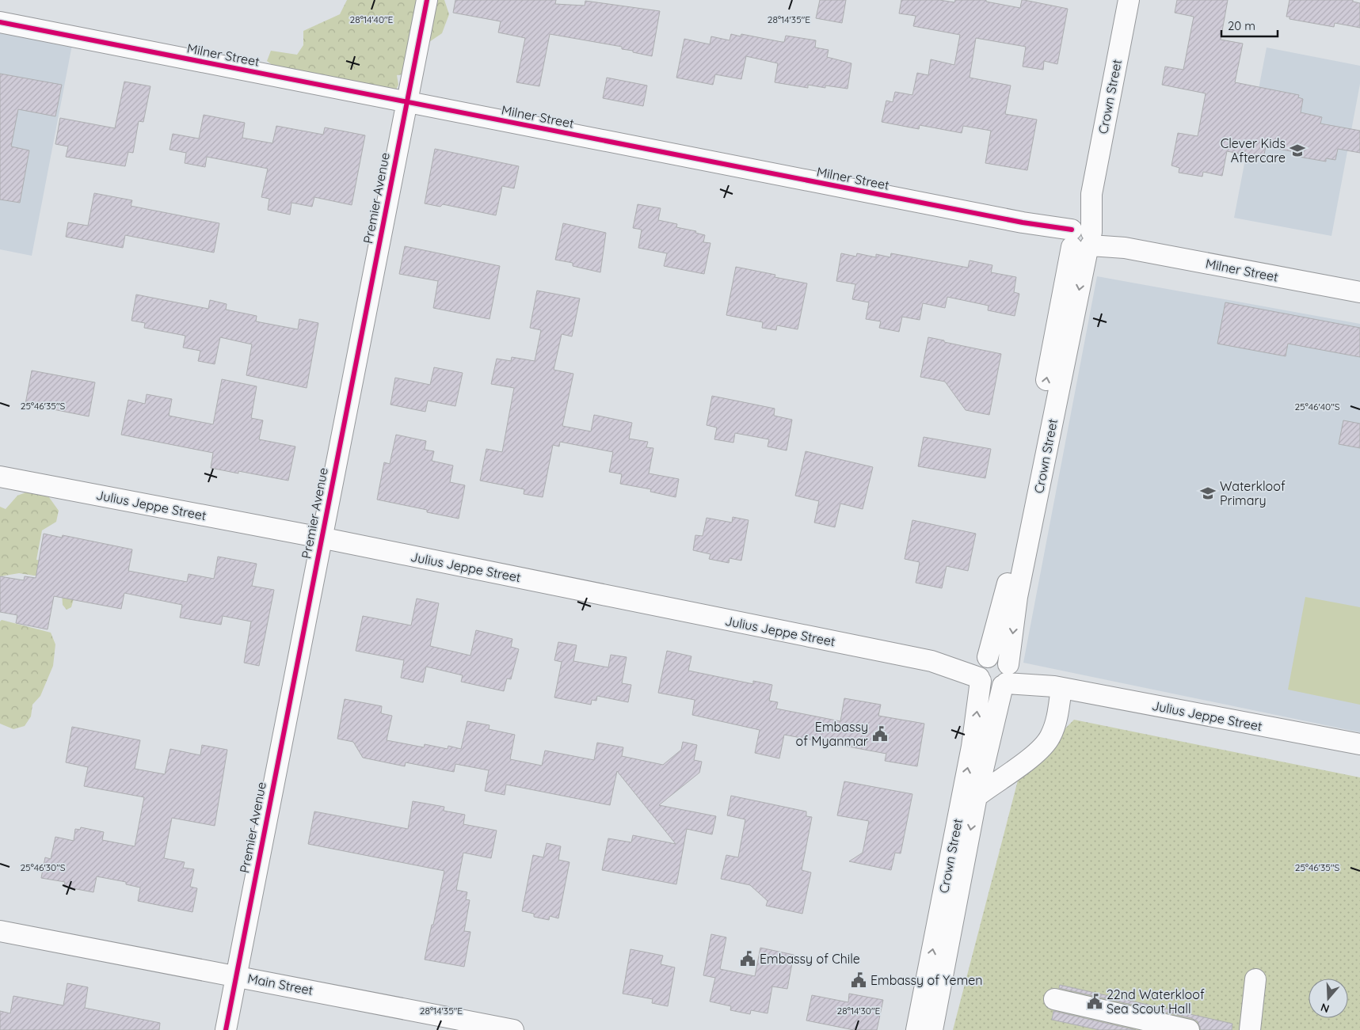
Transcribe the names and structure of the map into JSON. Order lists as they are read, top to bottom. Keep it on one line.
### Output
{"streets":{"street":["Milner Street","Crown Street","Premier Avenue","Julius Jeppe Street","Main Street"]},"crossings":[["Milner Street","Crown Street"],["Milner Street","Premier Avenue"],["Crown Street","Julius Jeppe Street"],["Premier Avenue","Julius Jeppe Street"],["Premier Avenue","Main Street"]],"places":{"school or university":["Clever Kids Aftercare","Waterkloof Primary"],"public building":["Embassy of Myanmar","Embassy of Chile","Embassy of Yemen","22nd Waterkloof Sea Scout Hall"]},"scale_bar":"20 m","north":"bottom","coordinates":["28°14'40\"E","28°14'35\"E","25°46'35\"S","25°46'40\"S","25°46'30\"S","28°14'30\"E"]}
